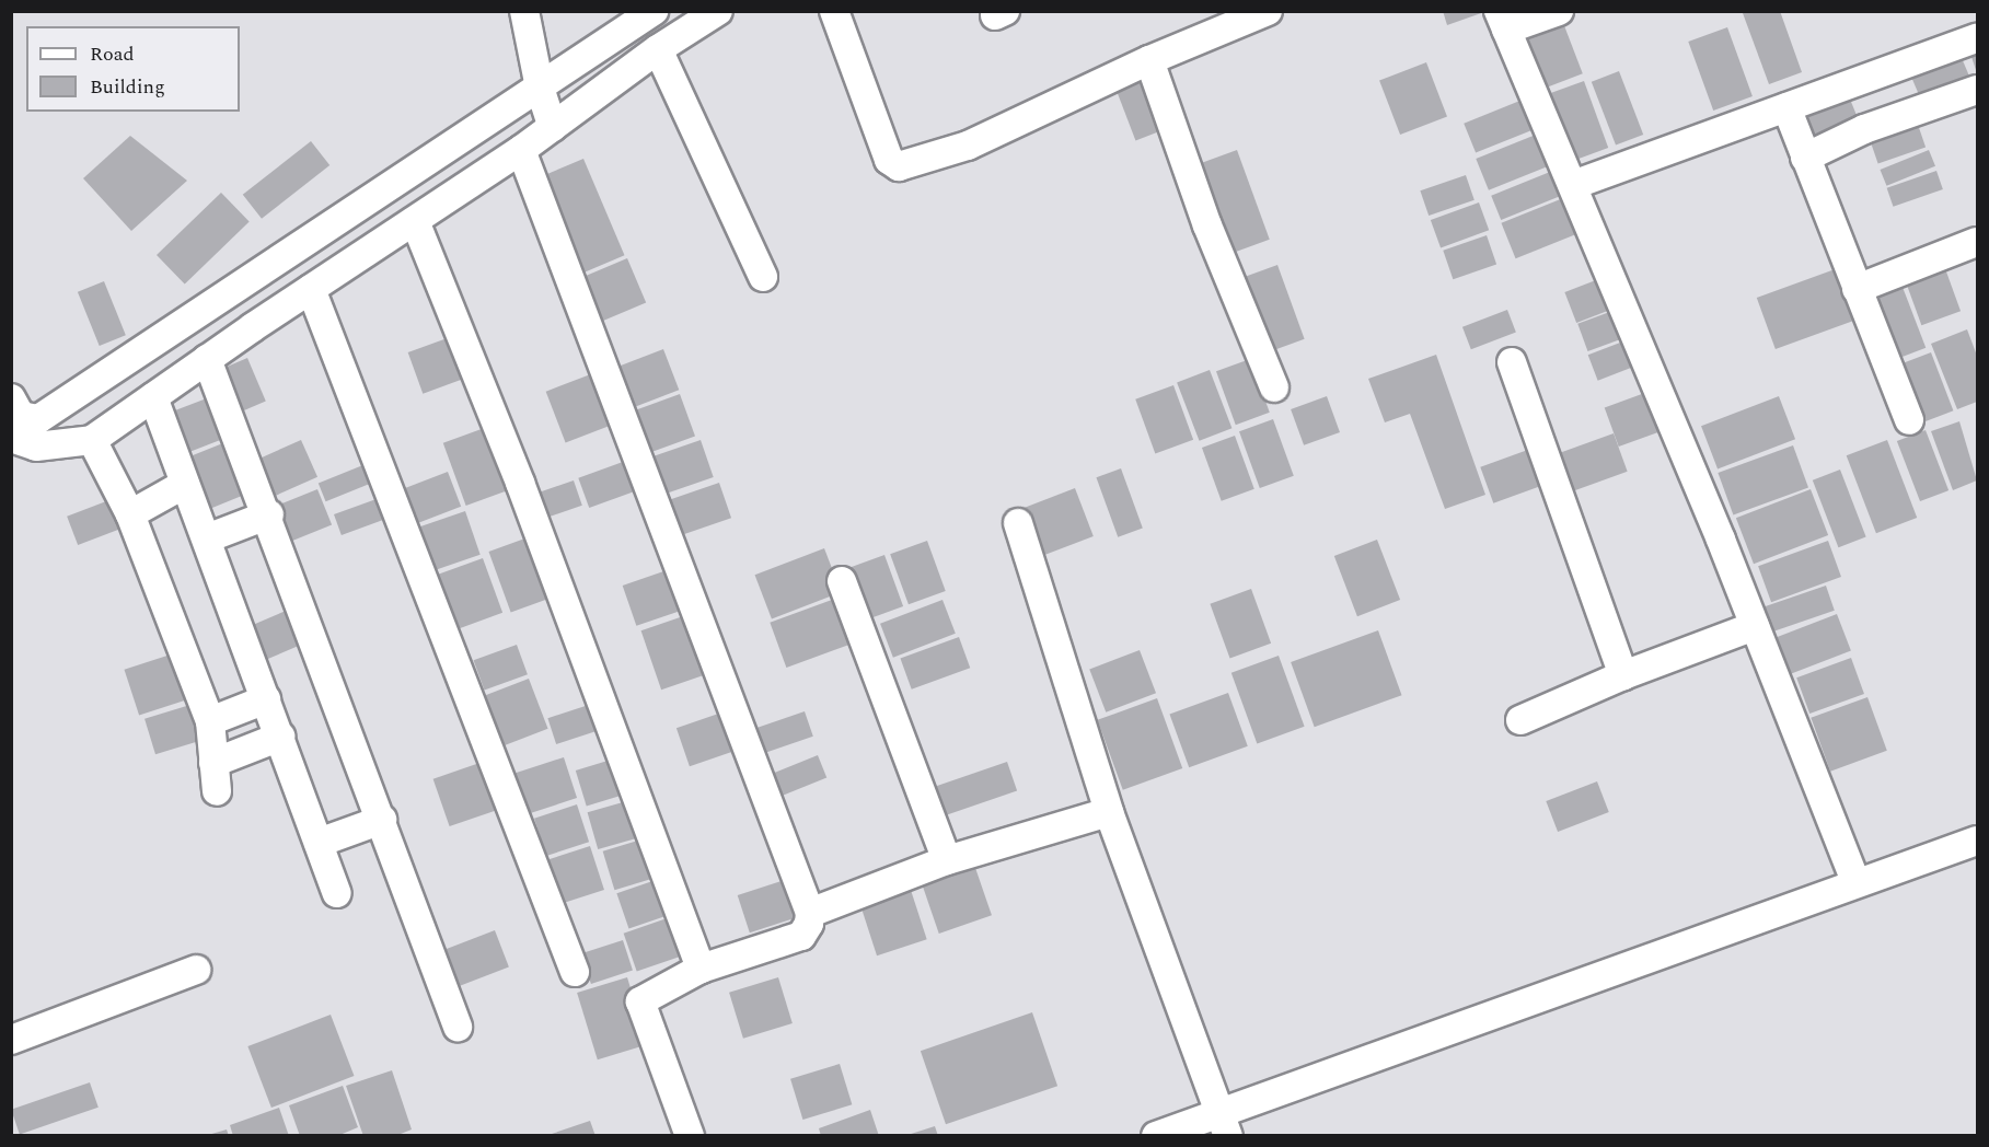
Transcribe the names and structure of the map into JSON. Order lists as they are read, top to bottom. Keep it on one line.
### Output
{"legend":["Road","Building"]}
